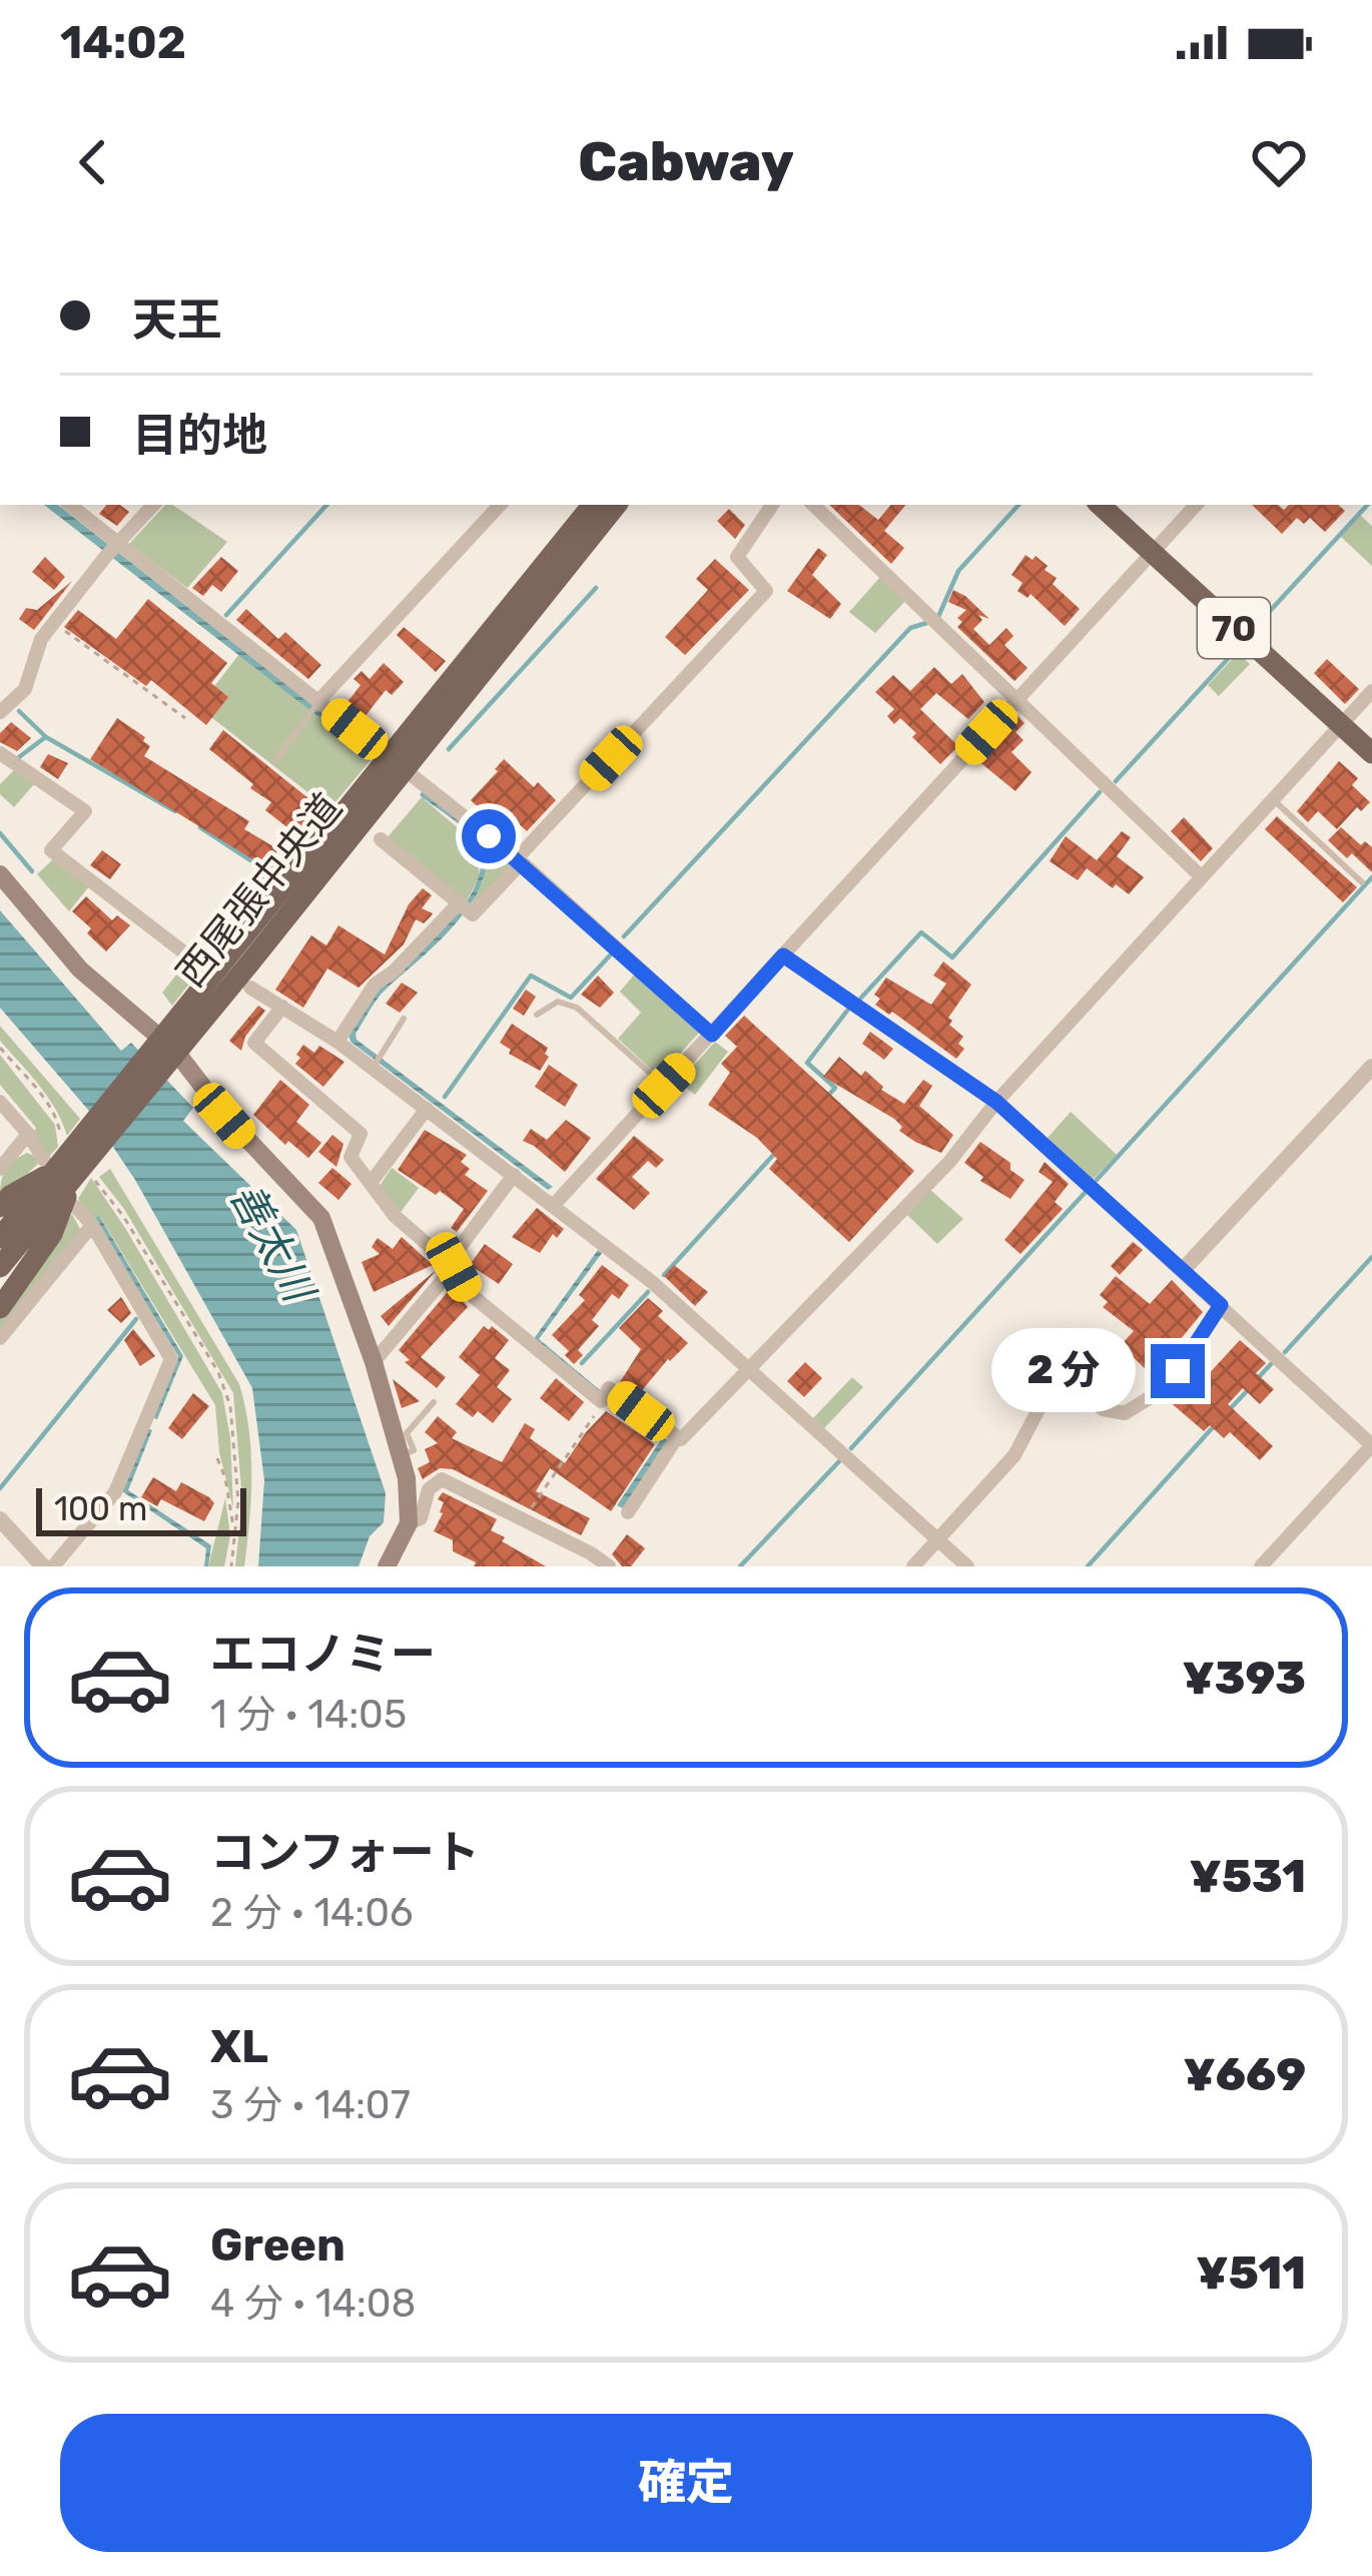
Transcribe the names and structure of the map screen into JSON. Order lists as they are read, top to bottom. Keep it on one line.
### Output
{"streets":{"main road":["70","西尾張中央道"]},"water":["善太川"],"scale_bar":"100 m","page":{"status":"14:02","header":"Cabway","banner":["天王","目的地"],"bubble":"2 分","scale":"100 m","list":[{"name":"エコノミー","note":"1 分 · 14:05","value":"¥393"},{"name":"コンフォート","note":"2 分 · 14:06","value":"¥531"},{"name":"XL","note":"3 分 · 14:07","value":"¥669"},{"name":"Green","note":"4 分 · 14:08","value":"¥511"}],"buttons":"確定"}}
